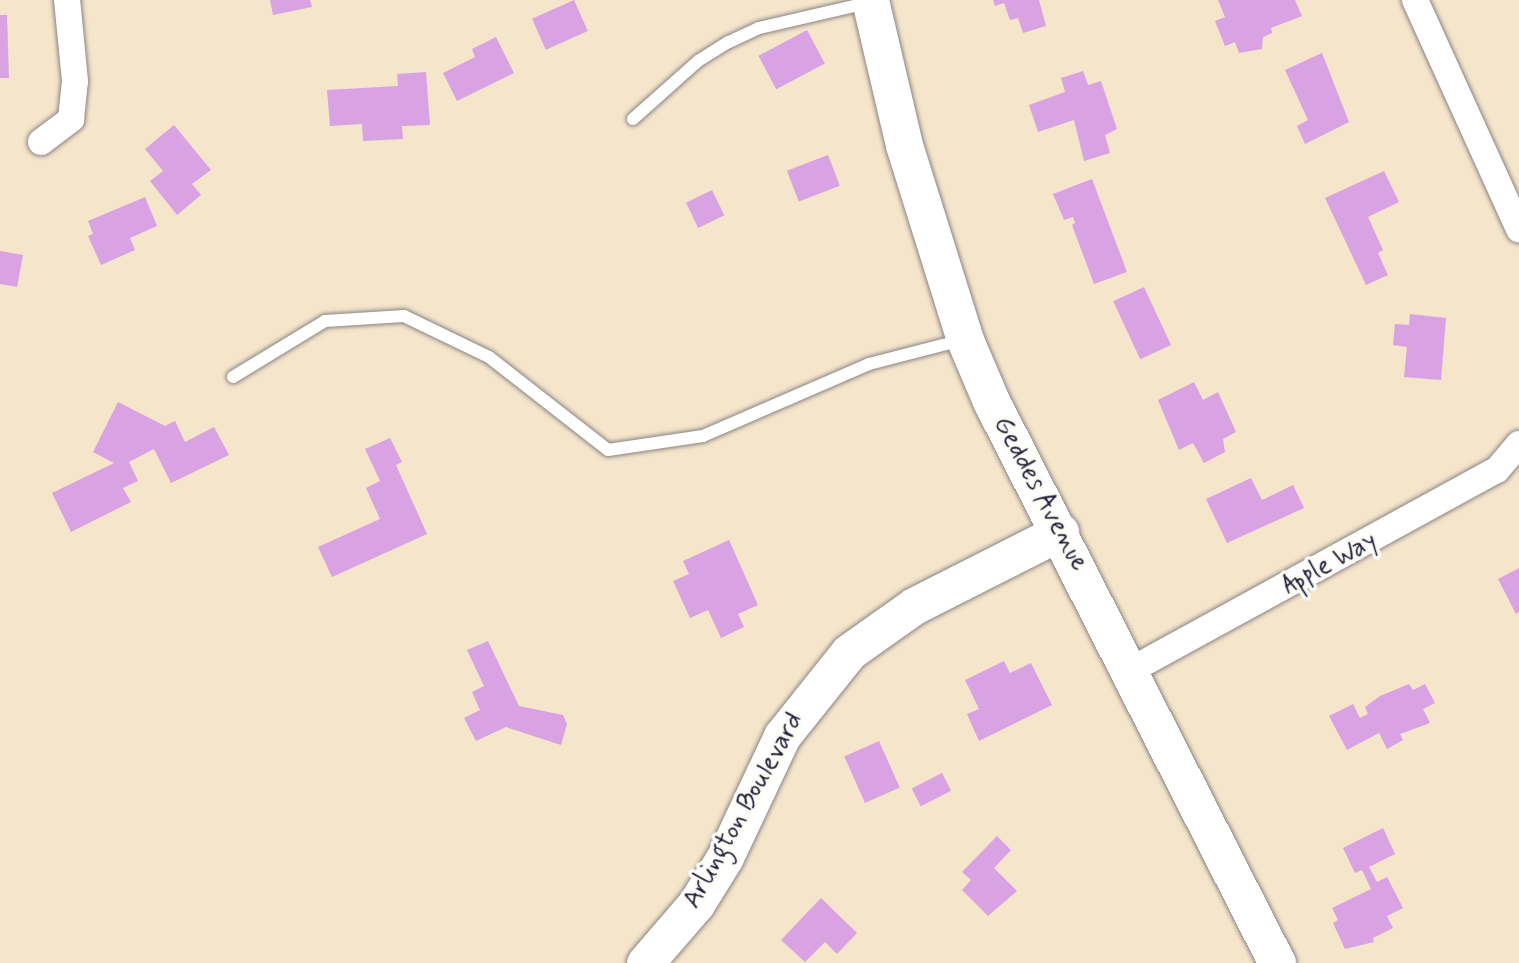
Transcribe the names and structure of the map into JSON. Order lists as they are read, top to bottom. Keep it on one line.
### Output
{"streets":{"main road":["Geddes Avenue","Arlington Boulevard"],"street":["Apple Way"]},"crossings":[["Geddes Avenue","Apple Way"],["Geddes Avenue","Arlington Boulevard"]]}
